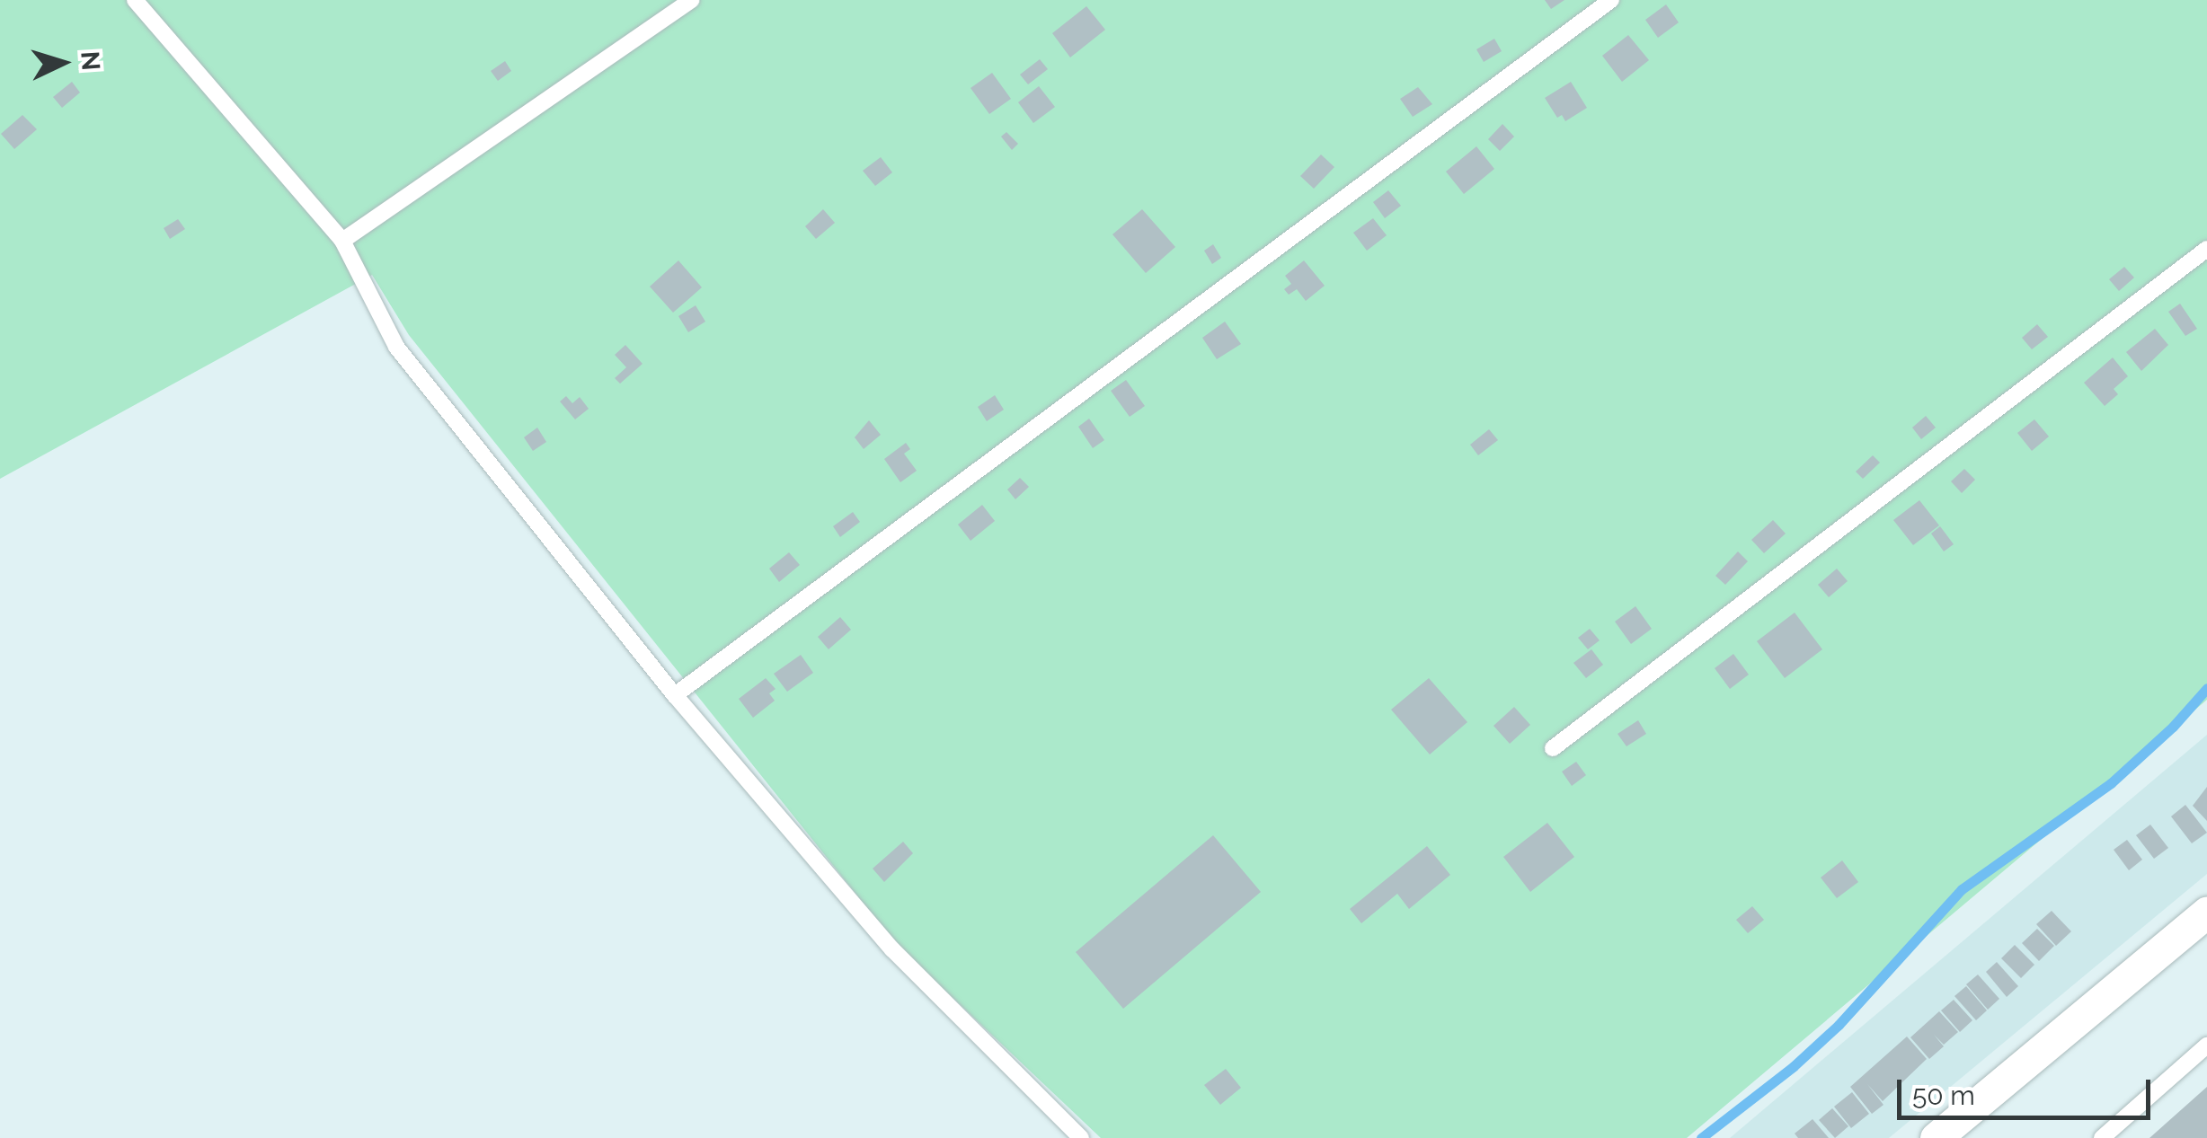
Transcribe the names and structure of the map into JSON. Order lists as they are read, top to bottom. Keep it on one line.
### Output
{"scale_bar":"50 m","north":"right"}
